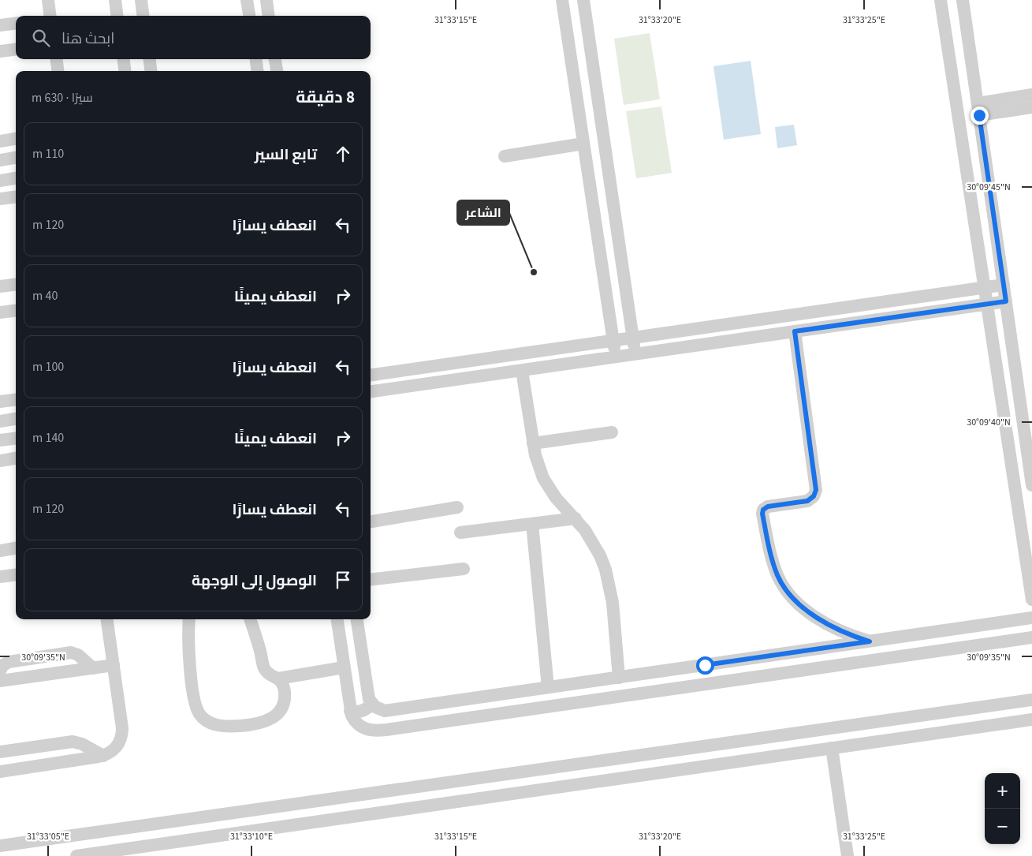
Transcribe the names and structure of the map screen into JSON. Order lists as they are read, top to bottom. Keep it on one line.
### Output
{"places":["الشاعر"],"page":{"search":"ابحث هنا","heading":["8 دقيقة","سيرًا · 630 m"],"list":[["تابع السير","110 m"],["انعطف يسارًا","120 m"],["انعطف يمينًا","40 m"],["انعطف يسارًا","100 m"],["انعطف يمينًا","140 m"],["انعطف يسارًا","120 m"],"الوصول إلى الوجهة"],"map_buttons":["+","−"]},"coordinates":["31°33'15\"E","31°33'20\"E","31°33'25\"E","30°09'45\"N","30°09'40\"N","30°09'35\"N","31°33'05\"E","31°33'10\"E"]}
